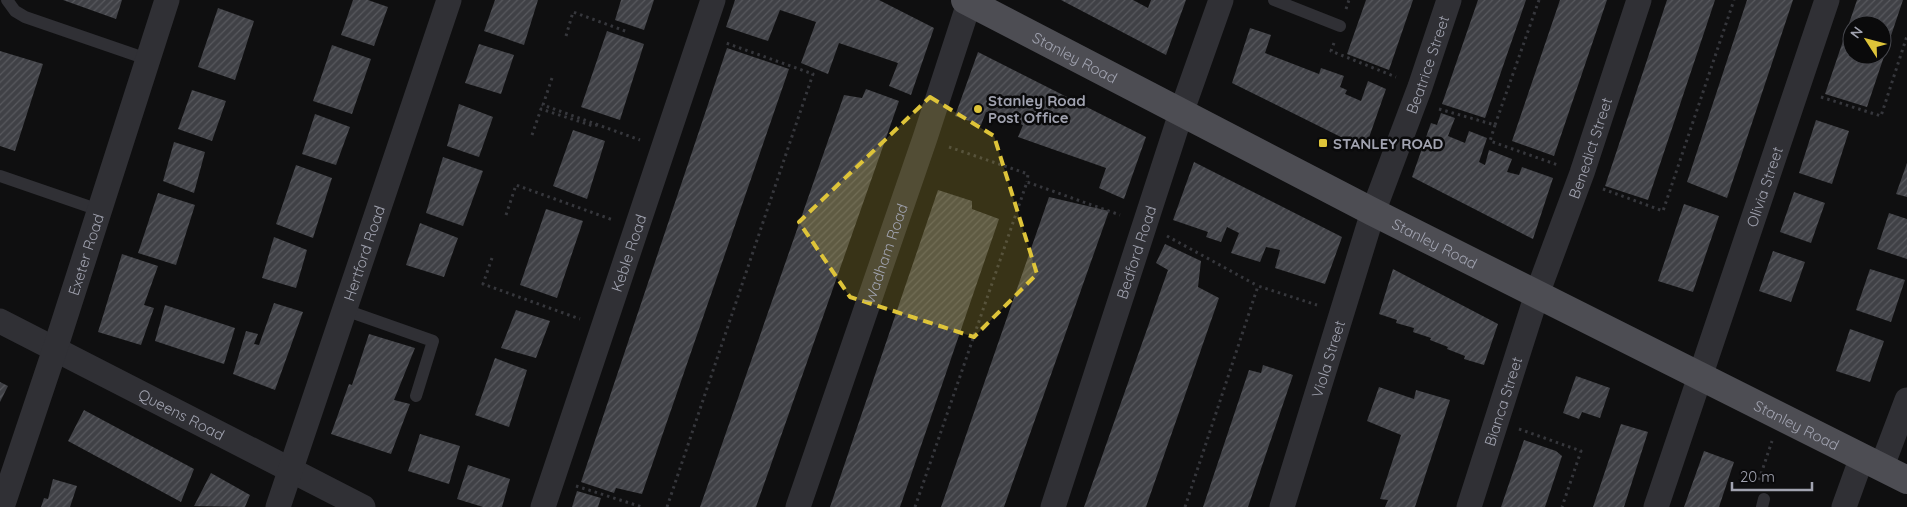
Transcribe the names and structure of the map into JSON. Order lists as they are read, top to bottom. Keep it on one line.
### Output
{"streets":{"main road":["Stanley Road"],"street":["Beatrice Street","Benedict Street","Olivia Street","Hertford Road","Keble Road","Bedford Road","Exeter Road","Wadham Road","Viola Street","Bianca Street","Queens Road"]},"crossings":[["Stanley Road","Beatrice Street"],["Stanley Road","Benedict Street"],["Stanley Road","Olivia Street"],["Stanley Road","Bedford Road"],["Stanley Road","Wadham Road"],["Stanley Road","Viola Street"],["Stanley Road","Bianca Street"],["Beatrice Street","Viola Street"],["Benedict Street","Bianca Street"],["Hertford Road","Queens Road"],["Exeter Road","Queens Road"]],"places":{"other":["Stanley Road Post Office"],"transit":["STANLEY ROAD"]},"scale_bar":"20 m","north":"top left"}
